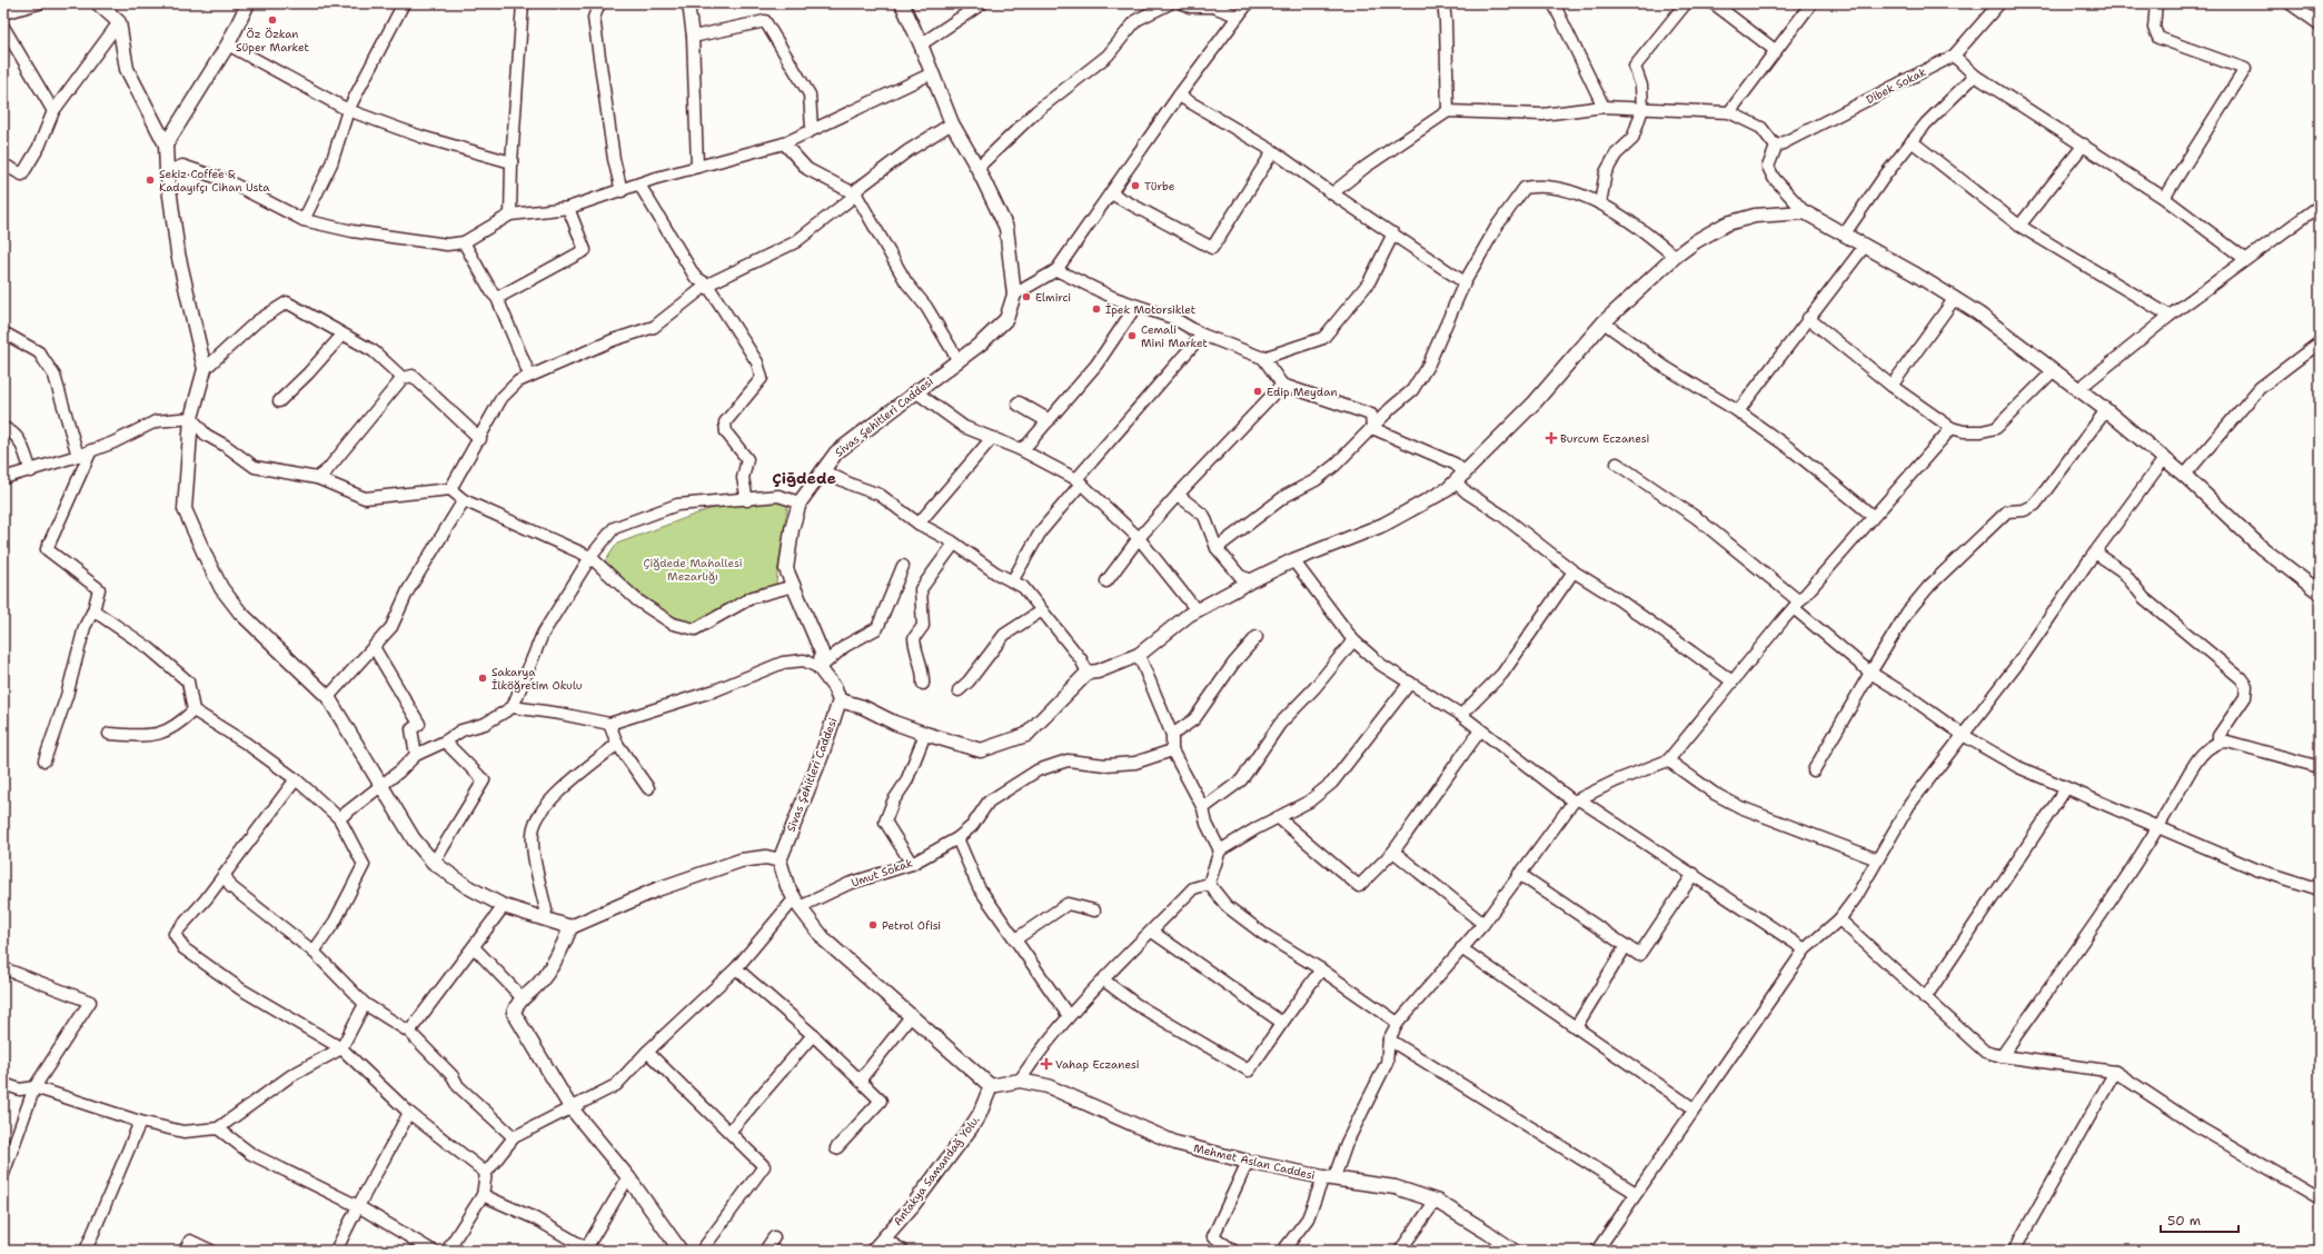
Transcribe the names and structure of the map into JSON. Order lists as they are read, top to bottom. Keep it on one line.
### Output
{"streets":{"street":["Dibek Sokak","Sivas Şehitleri Caddesi","Umut Sokak","Mehmet Aslan Caddesi","Antakya Samandağ Yolu."]},"crossings":[["Mehmet Aslan Caddesi","Antakya Samandağ Yolu."]],"districts":["Çiğdede"],"parks":["Çiğdede Mahallesi Mezarlığı"],"places":{"other":["Öz Özkan Süper Market","Sekiz Coffee & Kadayıfçı Cihan Usta","Türbe","Elmirci","İpek Motorsiklet","Cemali Mini Market","Edip Meydan","Sakarya İlköğretim Okulu","Petrol Ofisi"],"health":["Burcum Eczanesi","Vahap Eczanesi"]},"scale_bar":"50 m"}
